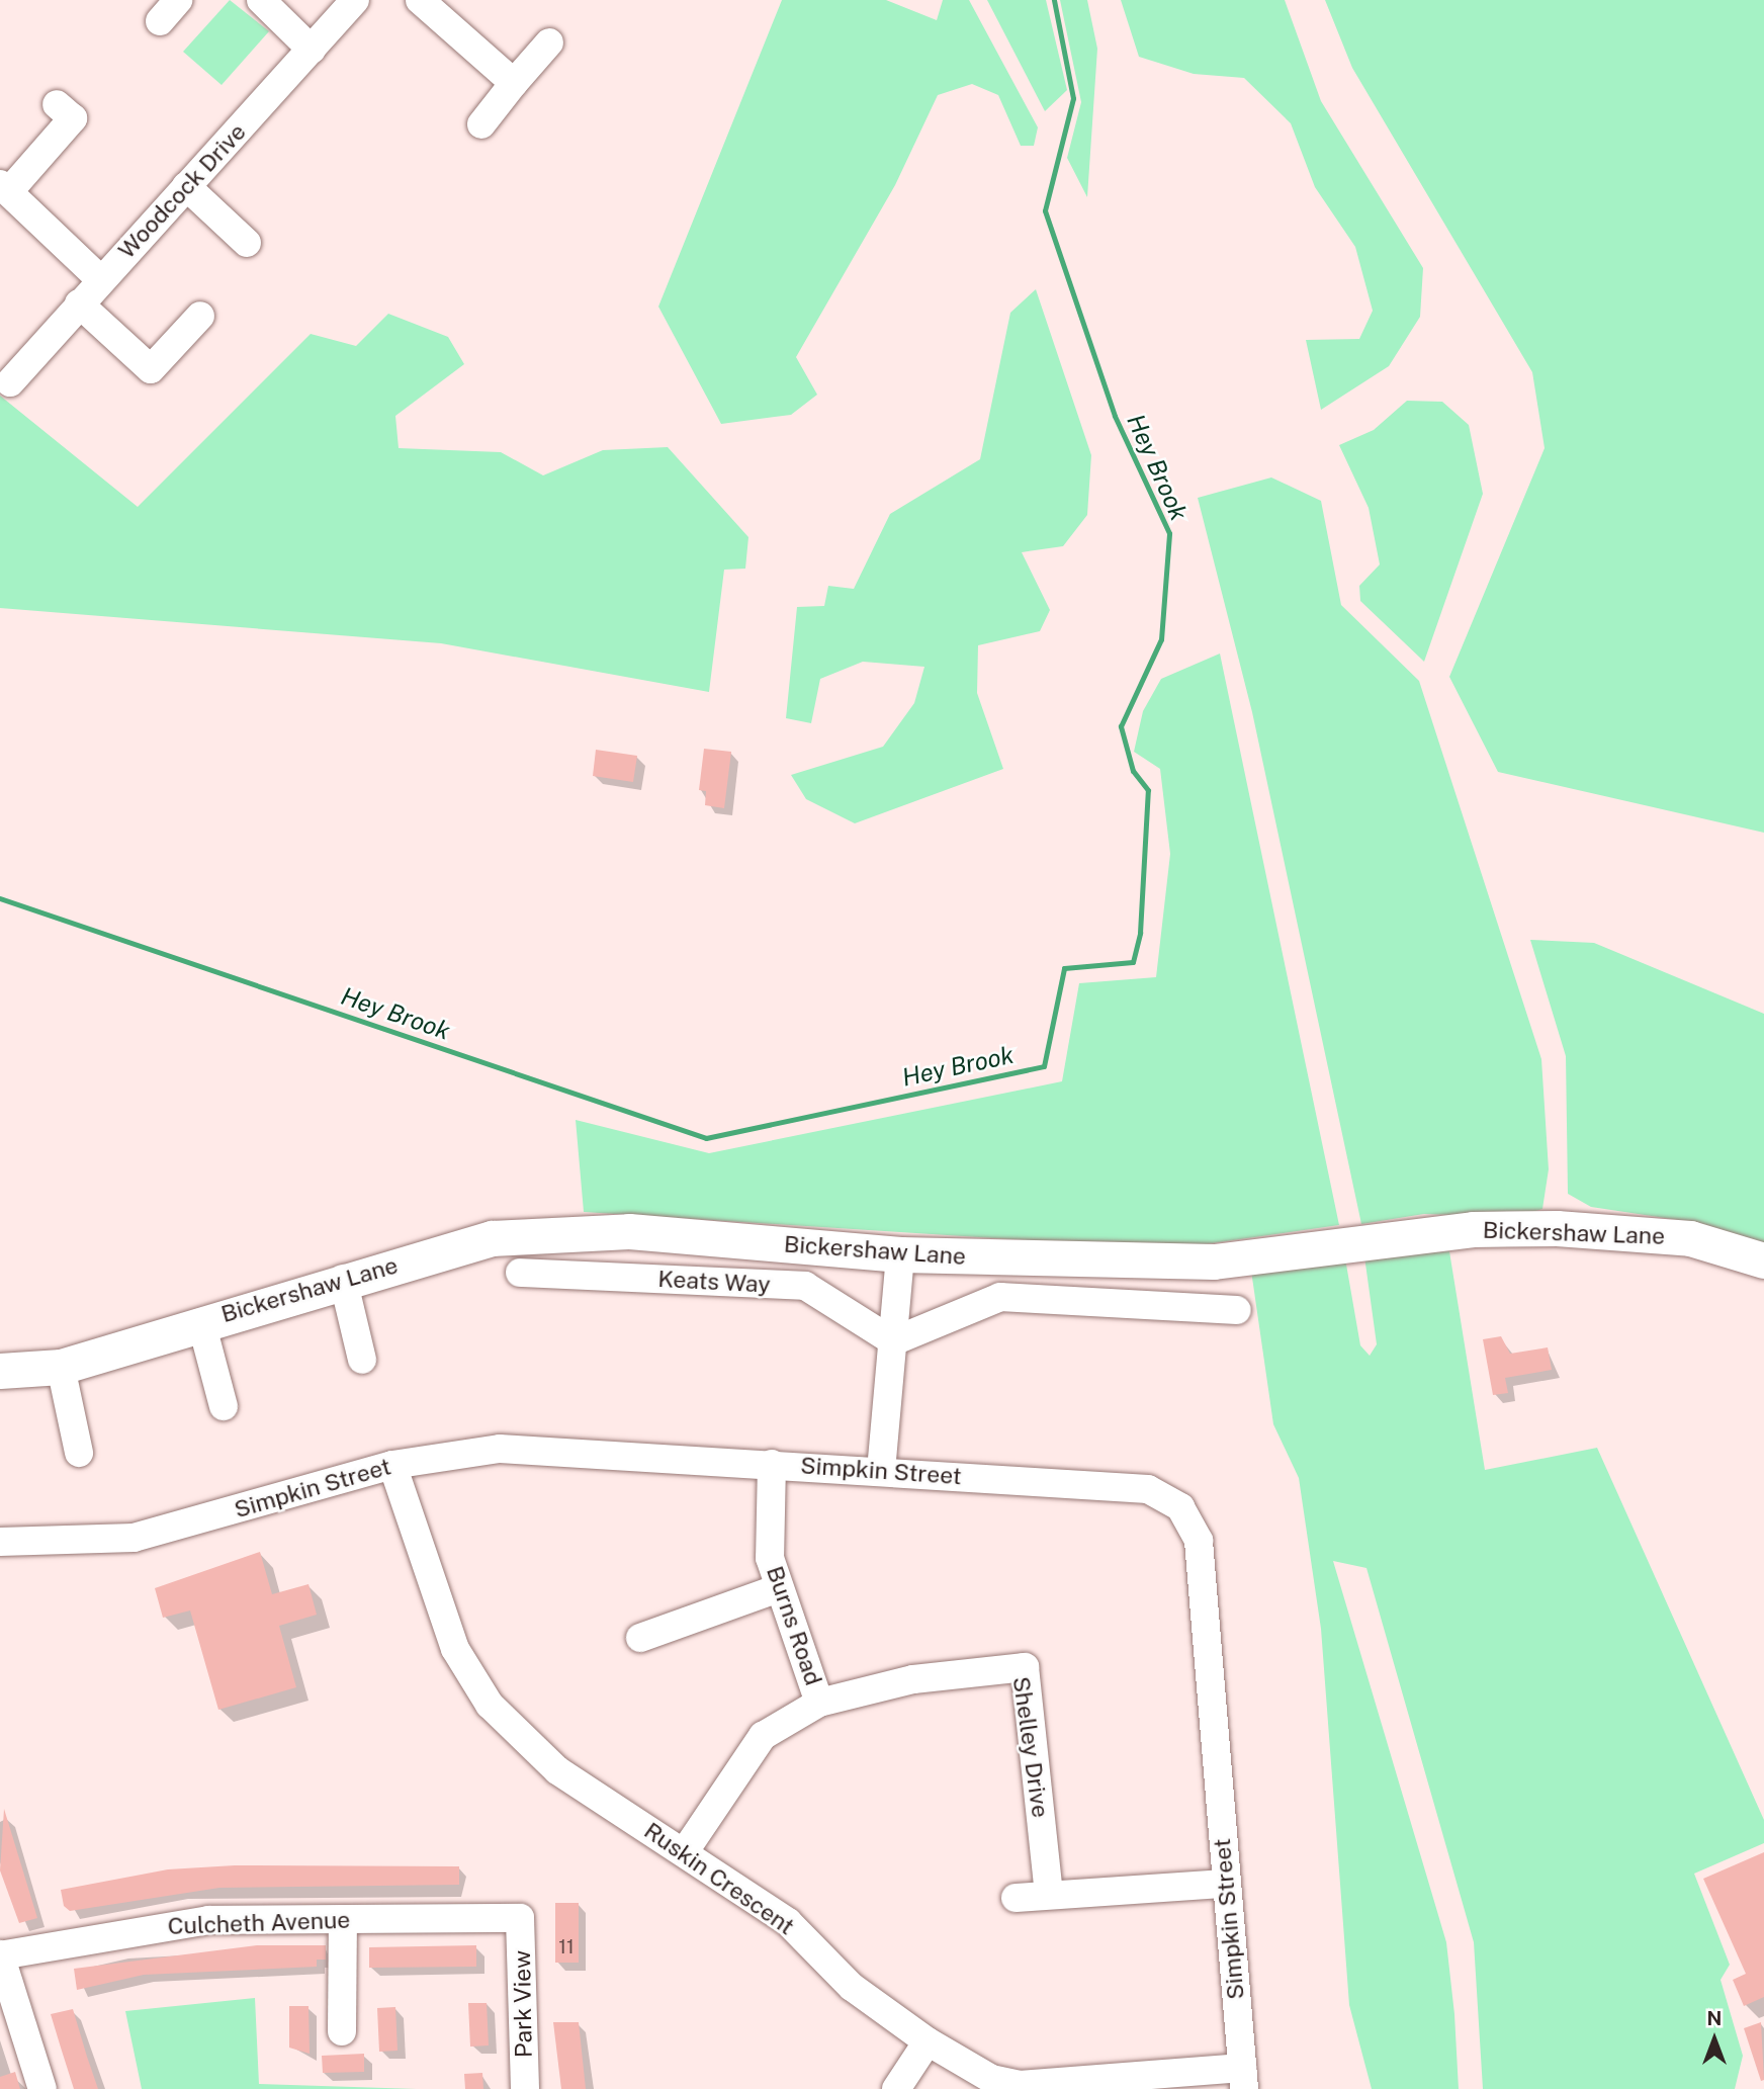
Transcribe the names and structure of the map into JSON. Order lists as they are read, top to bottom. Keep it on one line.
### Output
{"streets":{"main road":["Bickershaw Lane"],"street":["Woodcock Drive","Keats Way","Simpkin Street","Burns Road","Shelley Drive","Ruskin Crescent","Culcheth Avenue","Park View"]},"crossings":[["Simpkin Street","Burns Road"],["Simpkin Street","Ruskin Crescent"],["Burns Road","Shelley Drive"],["Shelley Drive","Ruskin Crescent"],["Culcheth Avenue","Park View"]],"water":["Hey Brook"],"house_numbers":["11"],"north":"top"}
